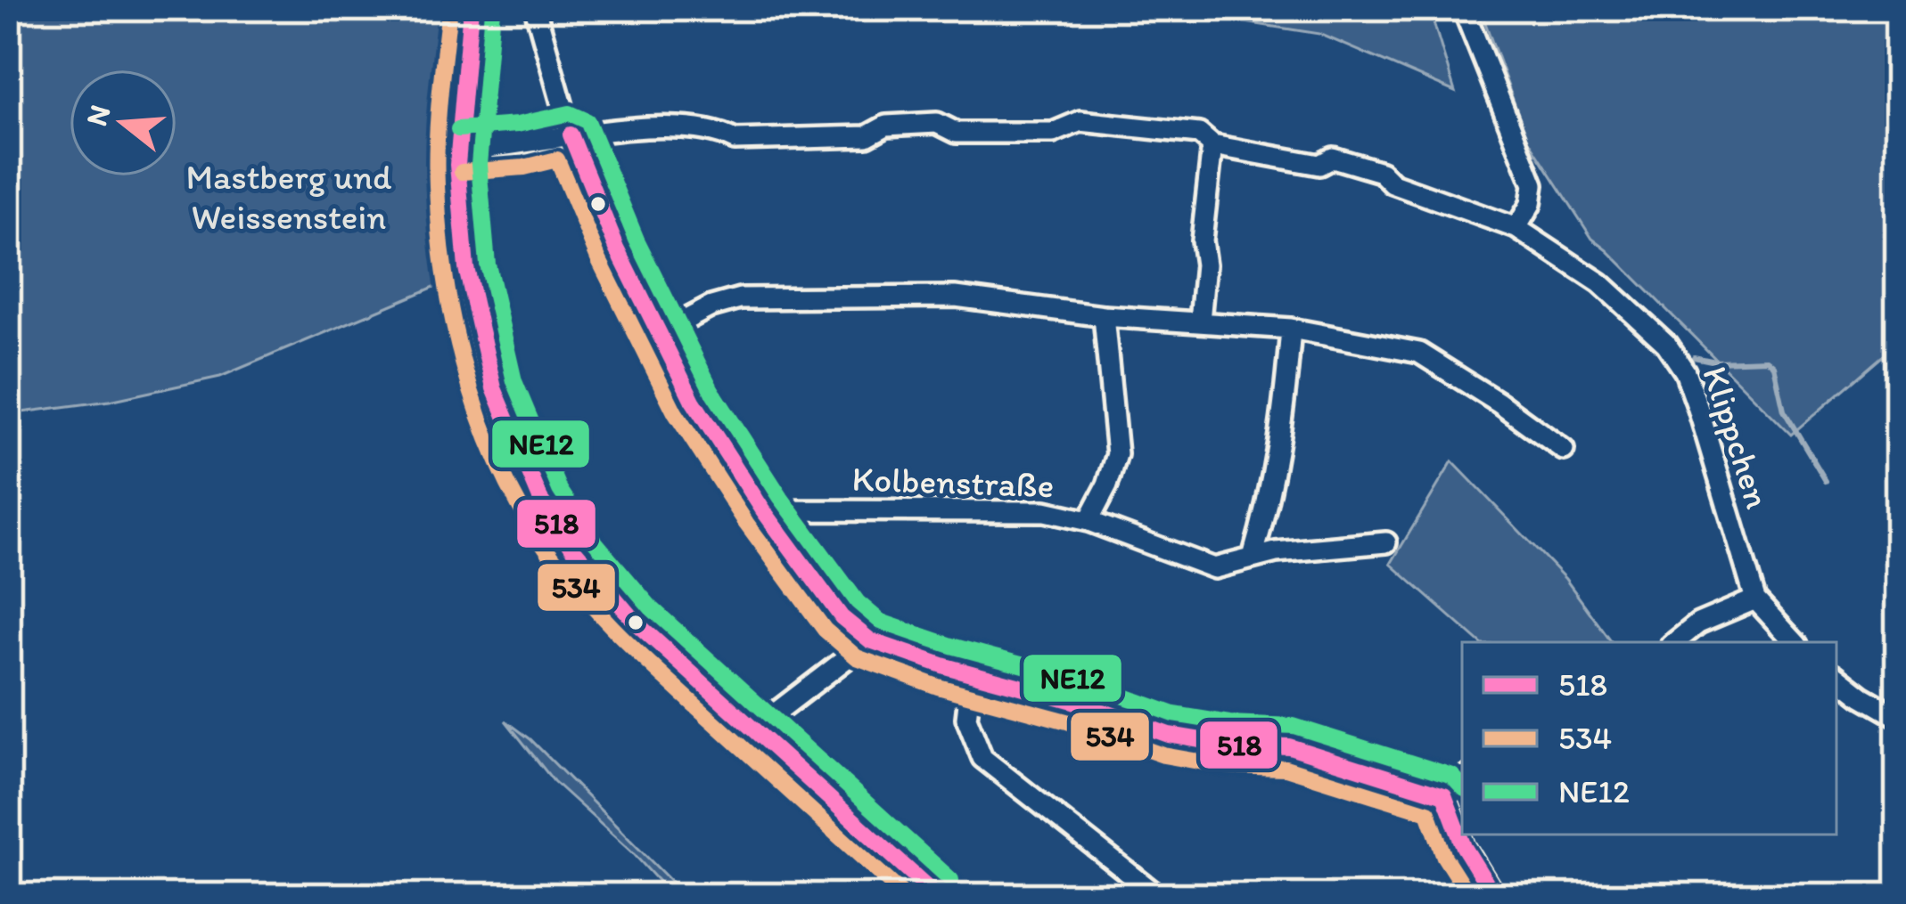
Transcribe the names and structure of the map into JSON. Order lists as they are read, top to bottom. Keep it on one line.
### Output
{"streets":{"street":["Klippchen","Kolbenstraße"]},"parks":["Mastberg und Weissenstein"],"lines":["transit line 518","transit line 534","transit line NE12"],"legend":["518","534","NE12"],"north":"left"}
